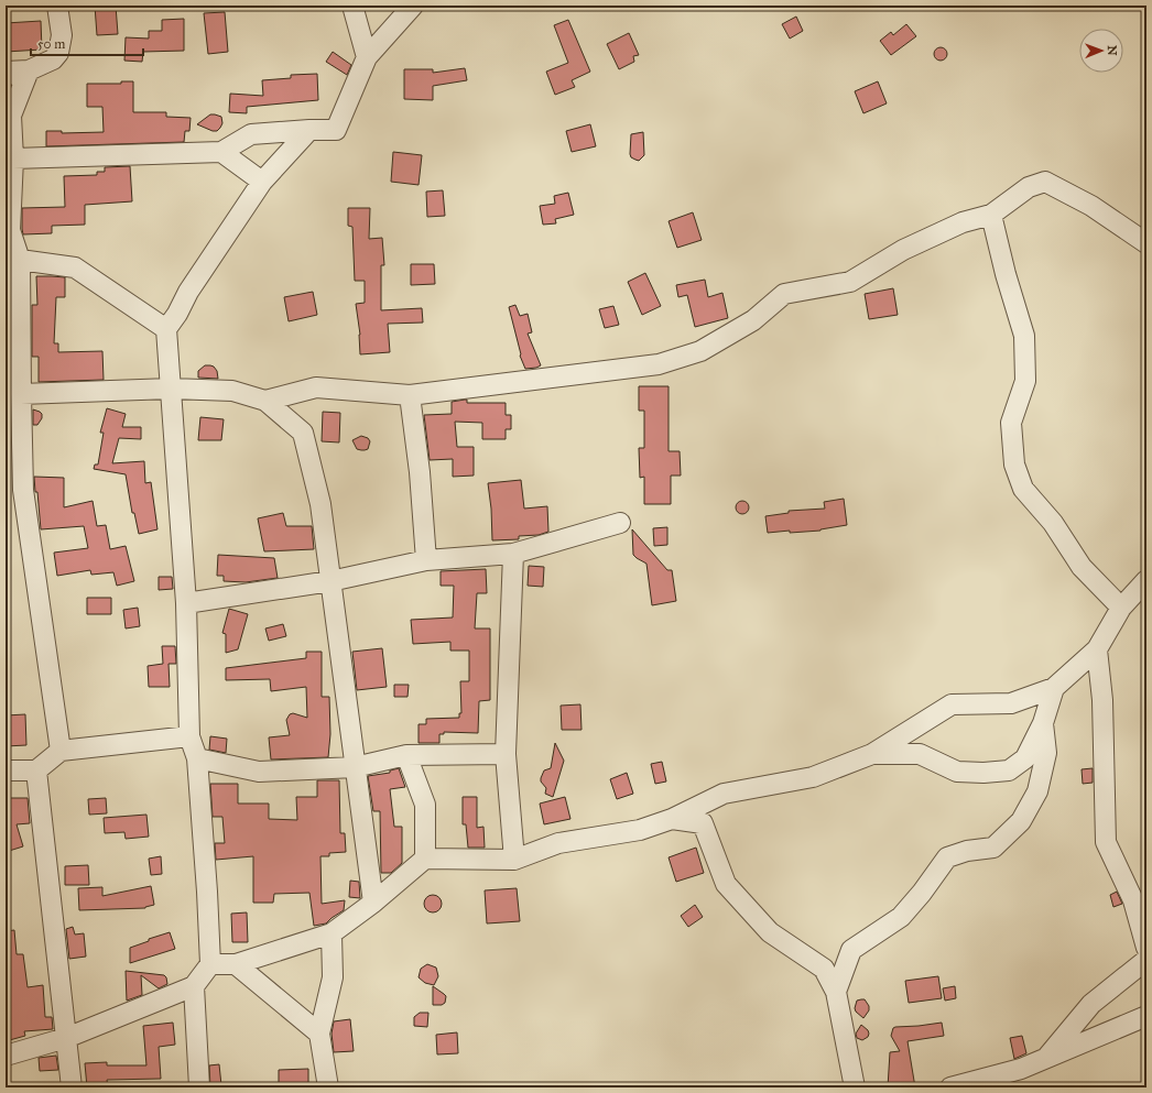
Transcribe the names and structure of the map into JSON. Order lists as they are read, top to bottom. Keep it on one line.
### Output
{"scale_bar":"50 m","north":"right"}
